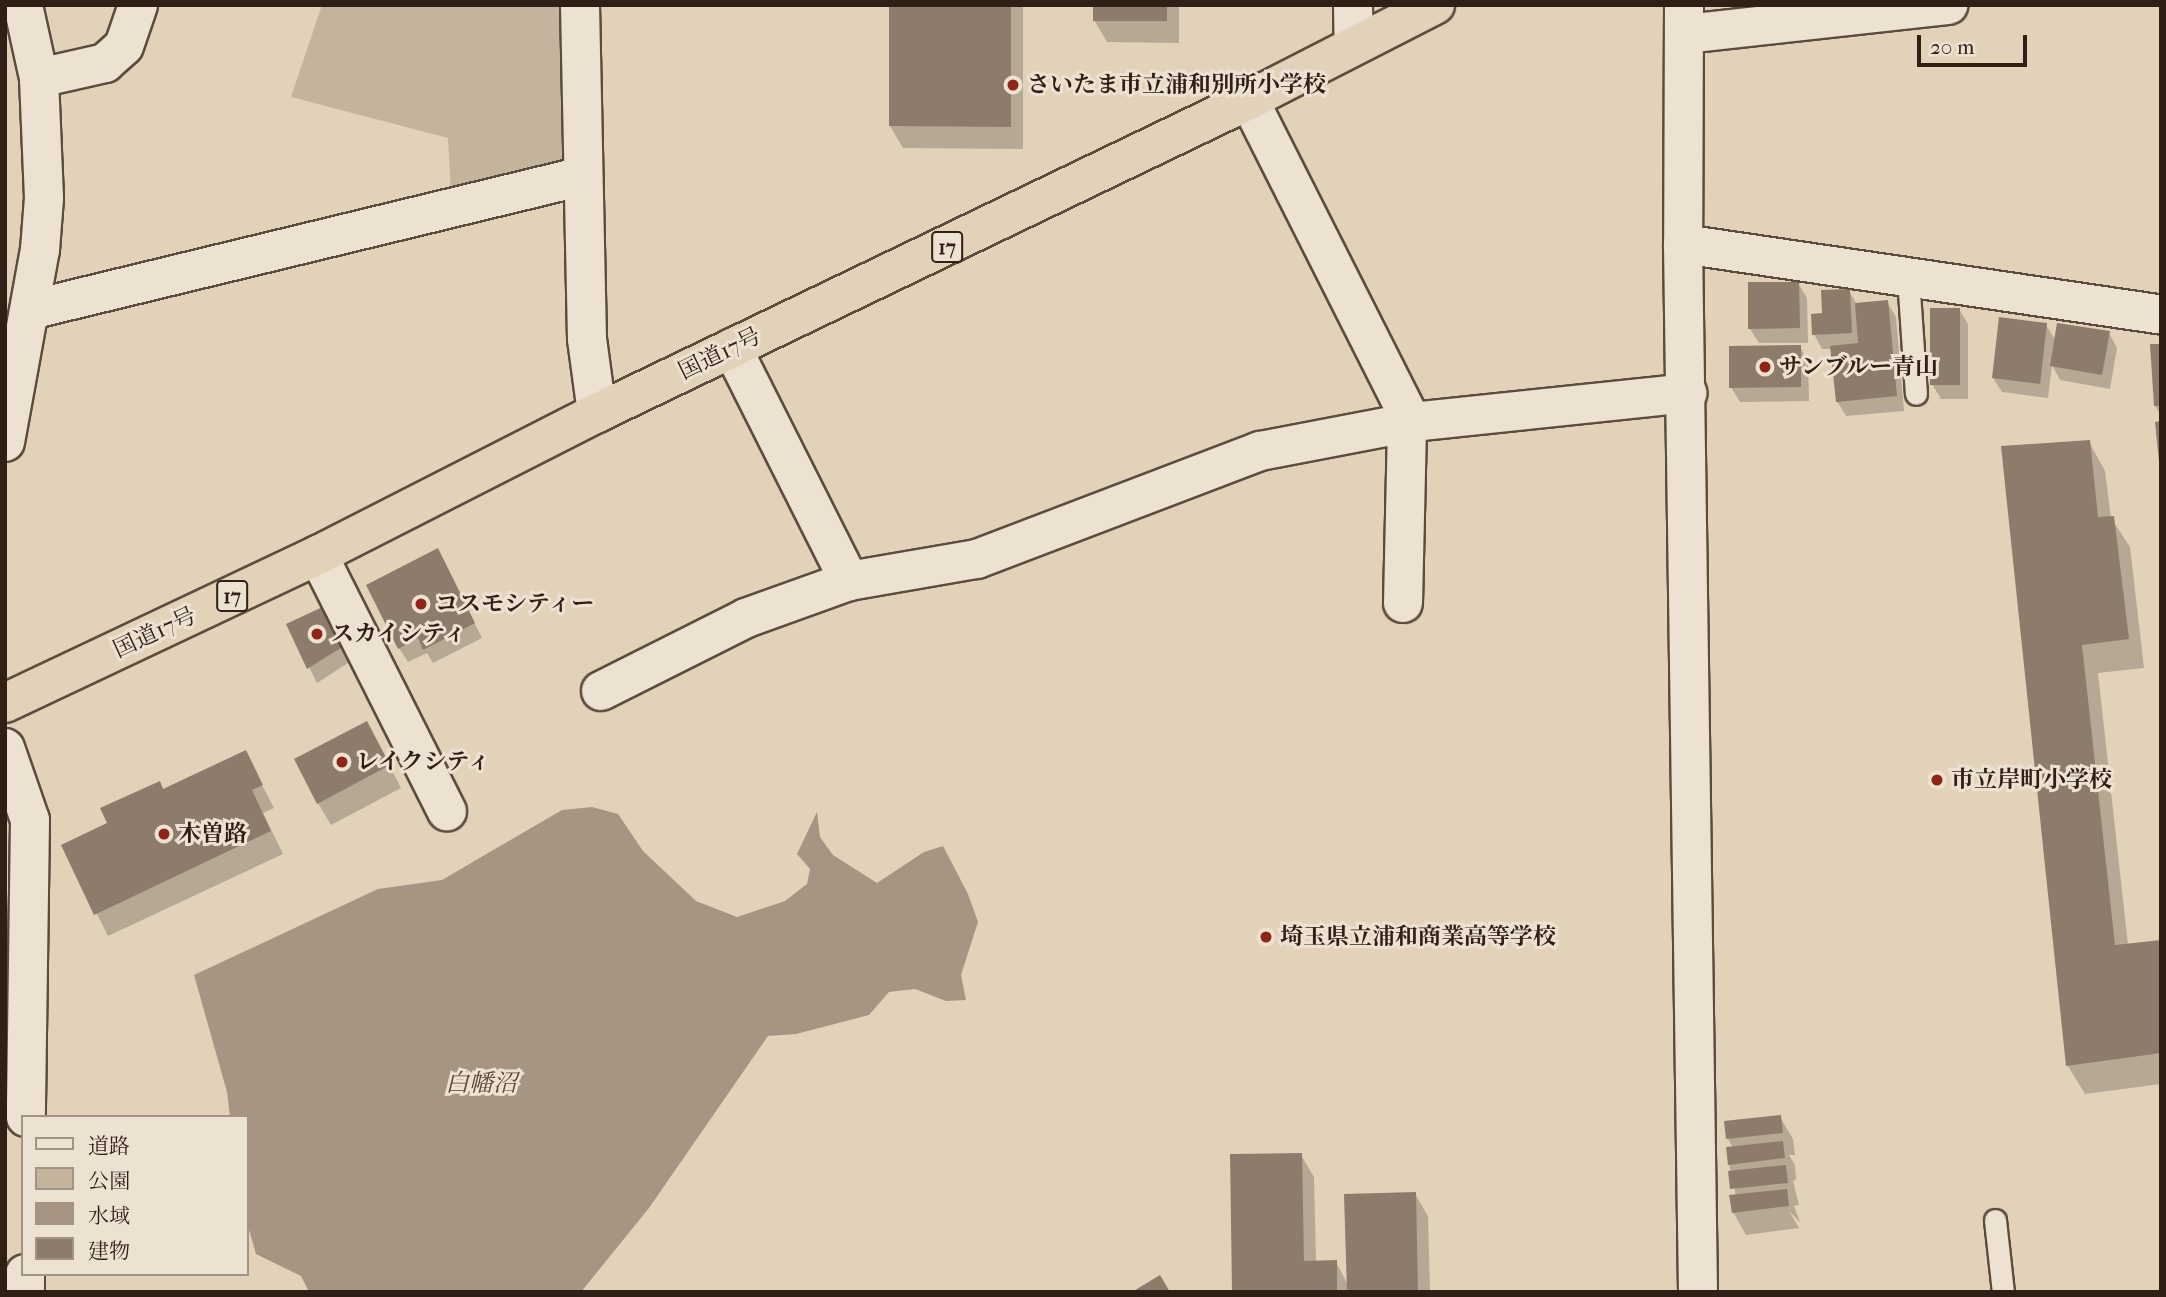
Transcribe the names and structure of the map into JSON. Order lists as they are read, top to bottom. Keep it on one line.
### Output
{"streets":{"highway":["17","国道17号"]},"water":["白幡沼"],"places":["さいたま市立浦和別所小学校","サンブルー青山","コスモシティー","スカイシティ","レイクシティ","市立岸町小学校","木曽路","埼玉県立浦和商業高等学校"],"legend":["道路","公園","水域","建物"],"scale_bar":"20 m"}
